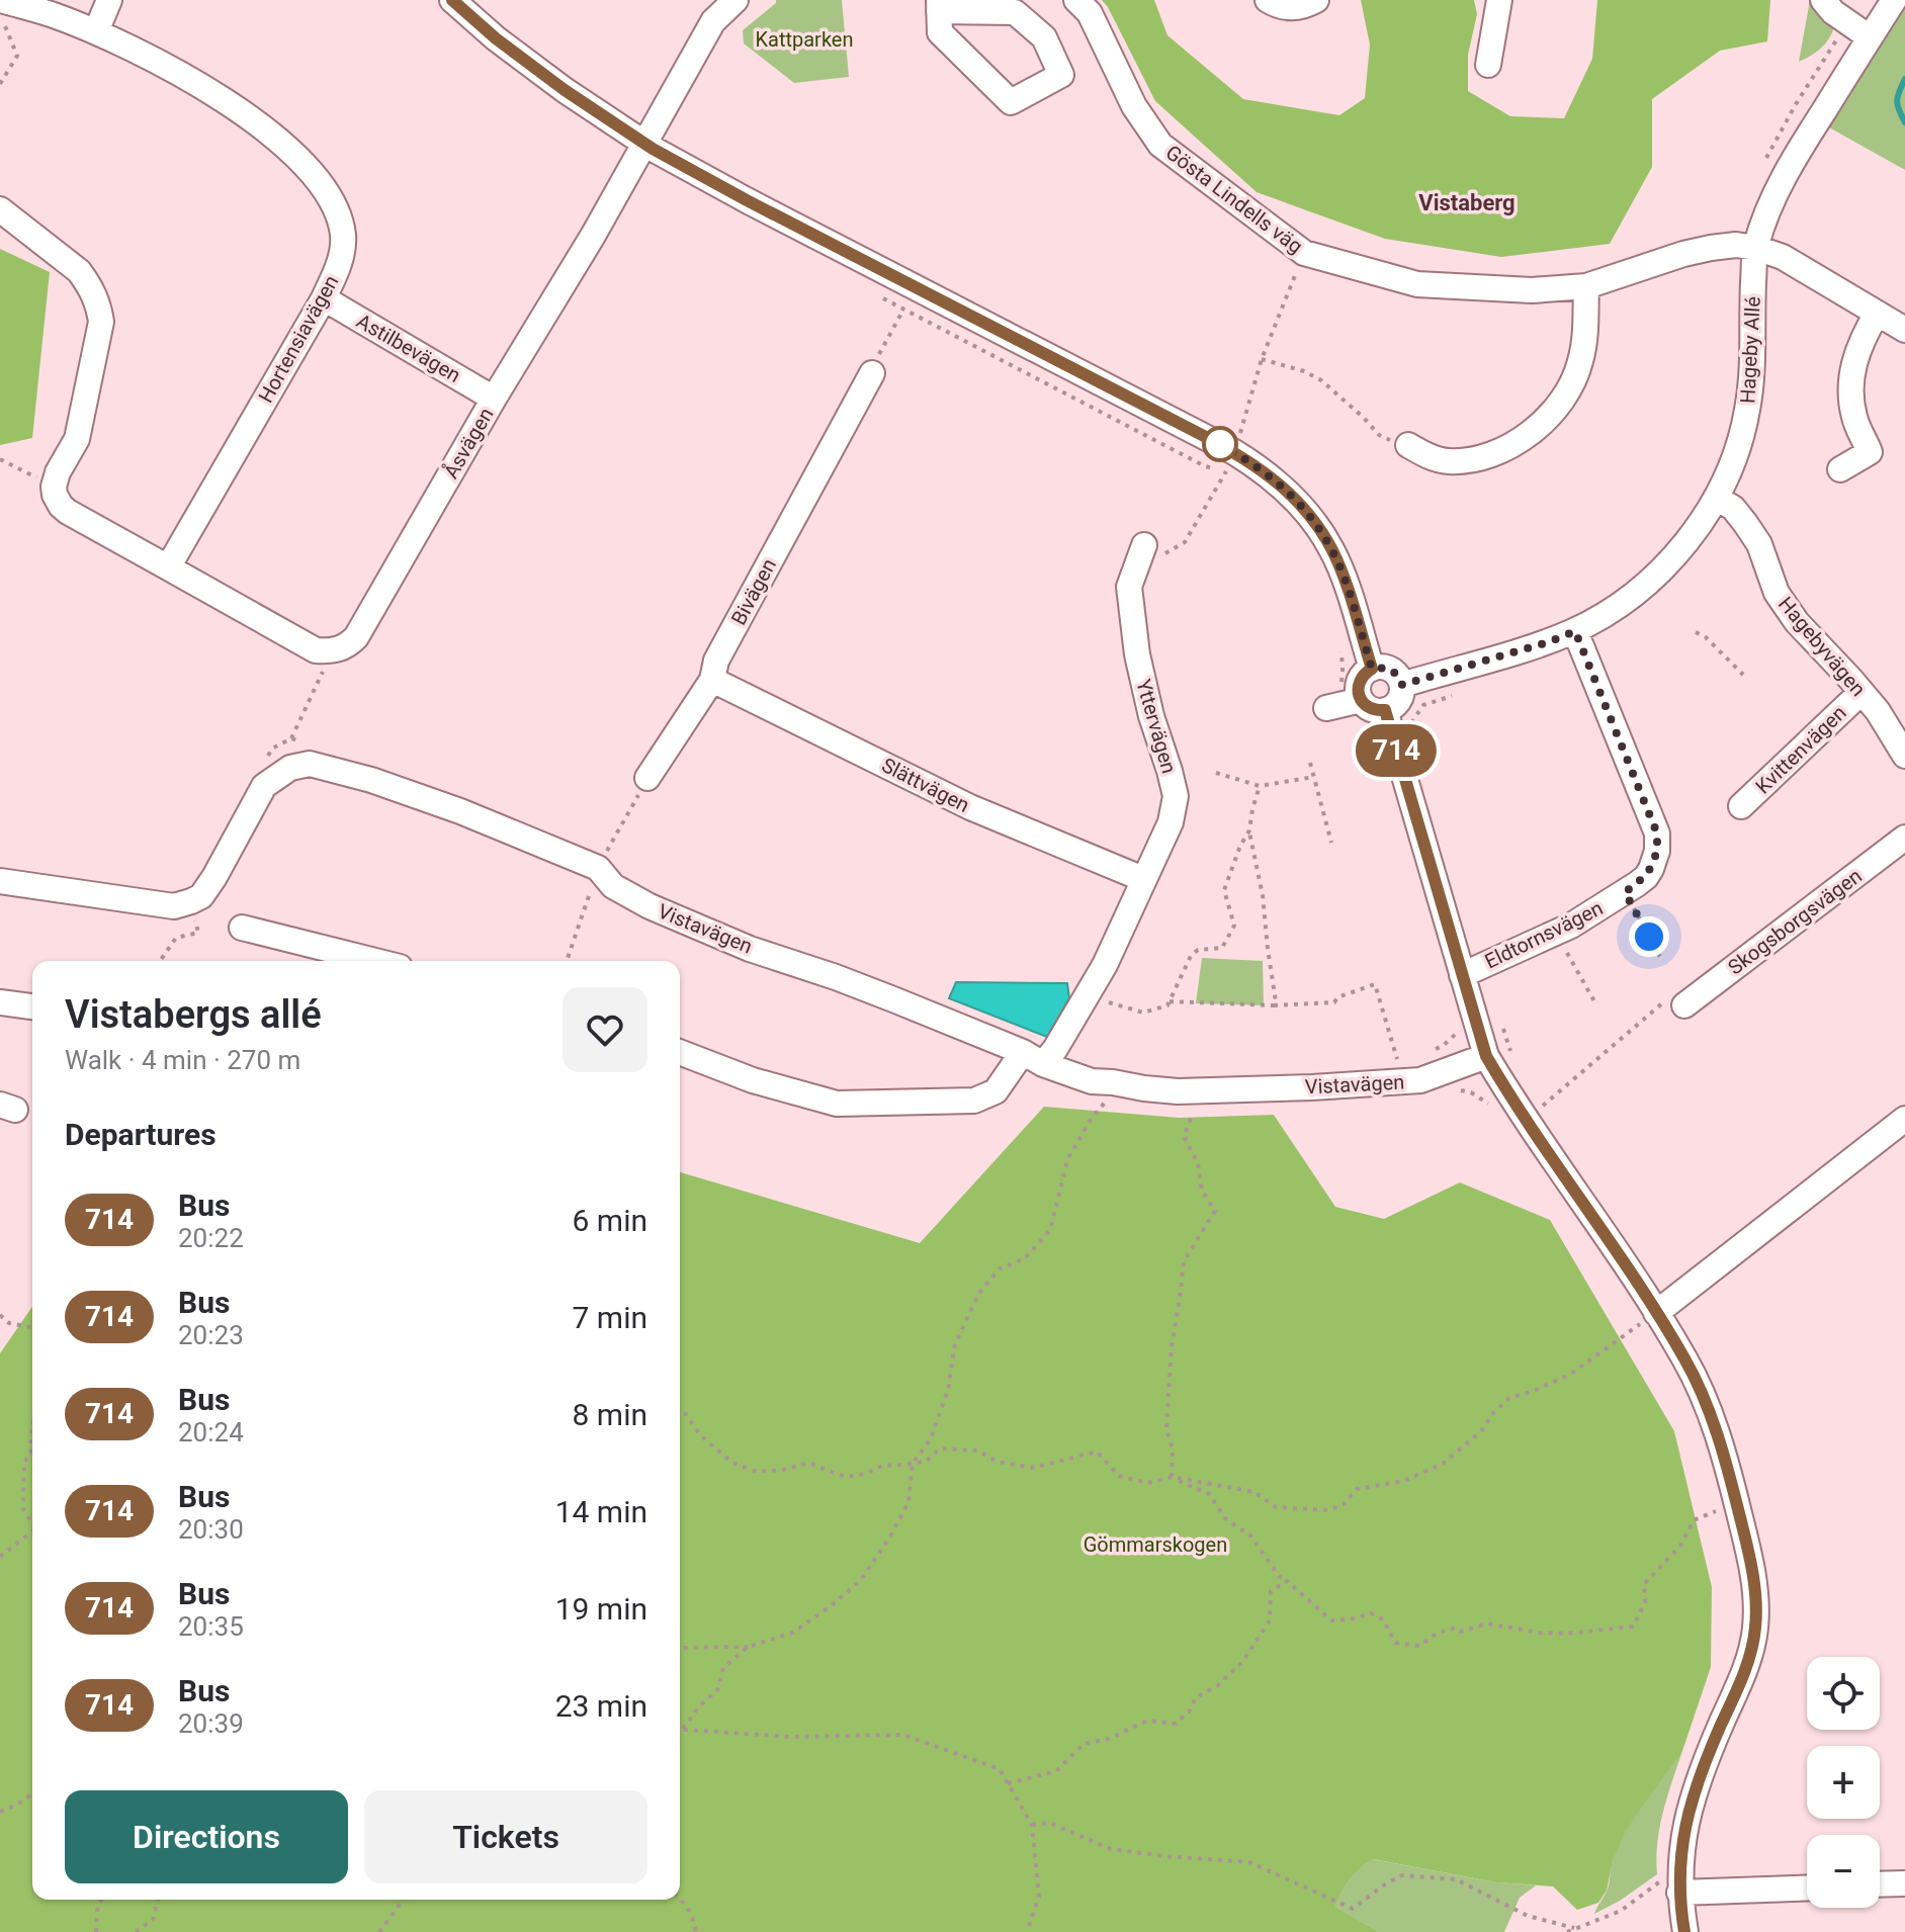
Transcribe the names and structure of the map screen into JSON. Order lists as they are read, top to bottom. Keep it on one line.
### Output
{"streets":{"street":["Gösta Lindells väg","Hortensiavägen","Astilbevägen","Hageby Allé","Åsvägen","Bivägen","Hagebyvägen","Yttervägen","Kvittenvägen","Slättvägen","Skogsborgsvägen","Vistavägen","Eldtornsvägen"]},"crossings":[["Gösta Lindells väg","Hageby Allé"],["Hortensiavägen","Astilbevägen"],["Astilbevägen","Åsvägen"],["Hageby Allé","Hagebyvägen"],["Hageby Allé","Eldtornsvägen"],["Bivägen","Slättvägen"],["Hagebyvägen","Kvittenvägen"],["Yttervägen","Slättvägen"],["Yttervägen","Vistavägen"]],"districts":["Vistaberg"],"parks":["Kattparken","Gömmarskogen"],"lines":["bus line 714"],"page":{"on_map":"714","heading":[["Vistabergs allé","Walk · 4 min · 270 m"],"Departures"],"list":[{"mark":"714","name":"Bus","note":"20:22","value":"6 min"},{"mark":"714","name":"Bus","note":"20:23","value":"7 min"},{"mark":"714","name":"Bus","note":"20:24","value":"8 min"},{"mark":"714","name":"Bus","note":"20:30","value":"14 min"},{"mark":"714","name":"Bus","note":"20:35","value":"19 min"},{"mark":"714","name":"Bus","note":"20:39","value":"23 min"}],"map_buttons":["+","−"],"buttons":["Directions","Tickets"]}}
